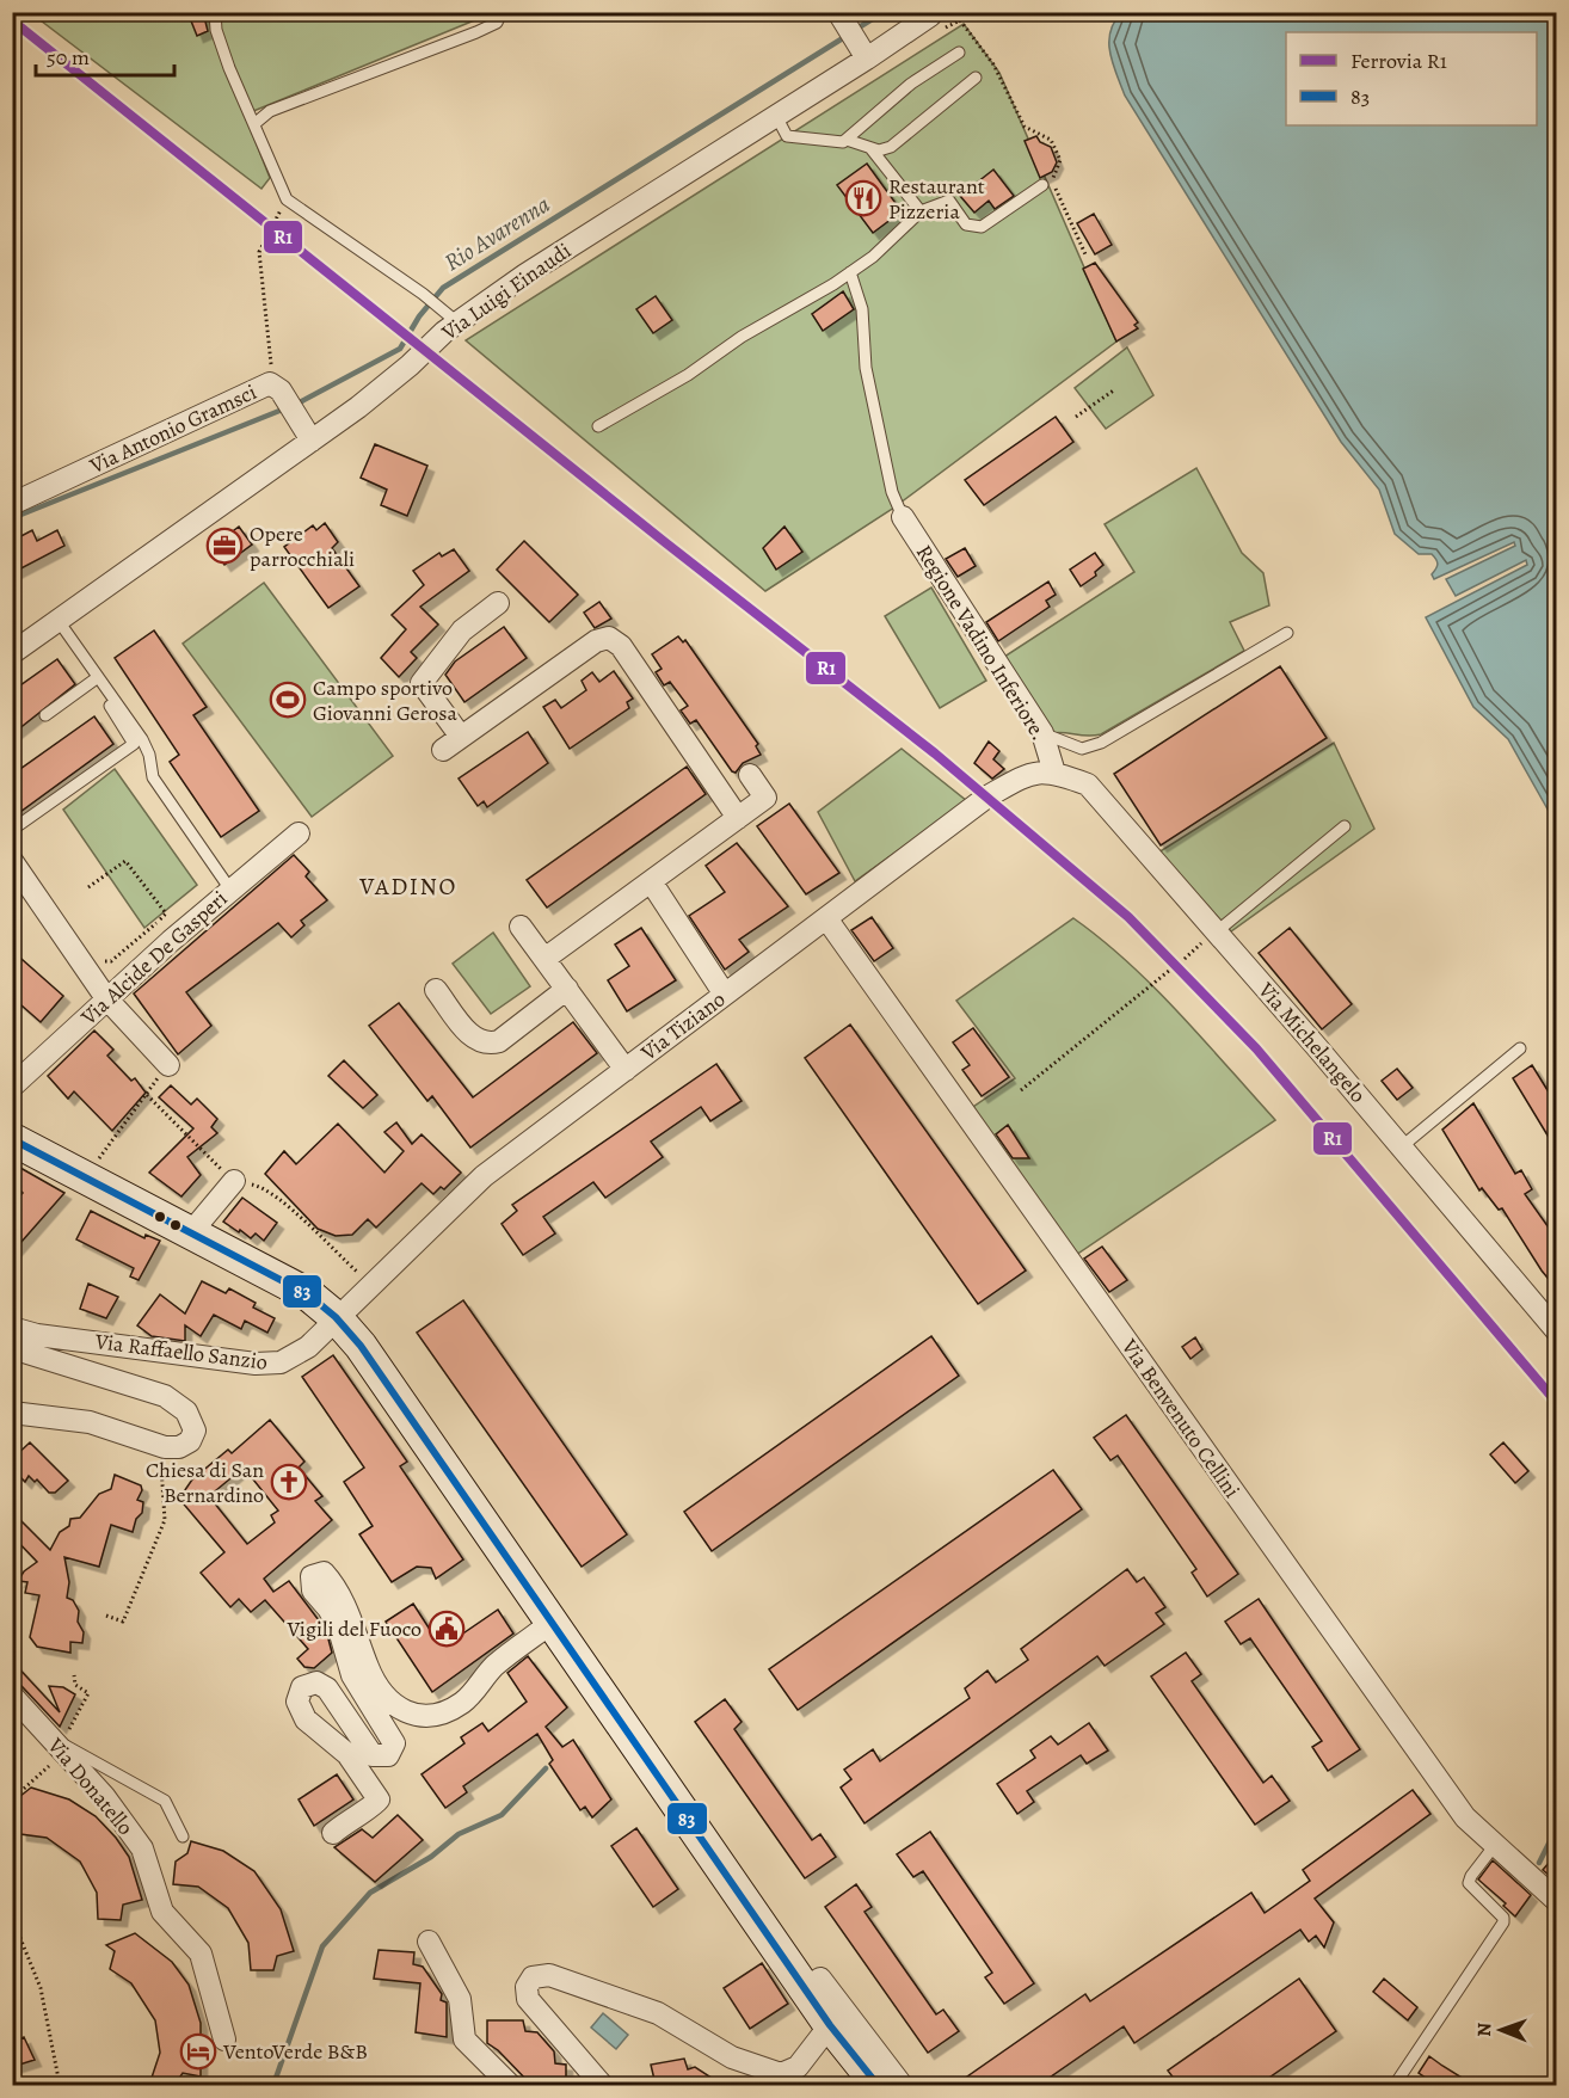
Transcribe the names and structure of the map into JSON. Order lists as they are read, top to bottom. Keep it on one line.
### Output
{"streets":{"street":["Via Luigi Einaudi","Via Antonio Gramsci","Regione Vadino Inferiore.","Via Alcide De Gasperi","Via Tiziano","Via Michelangelo","Via Raffaello Sanzio","Via Benvenuto Cellini","Via Donatello"]},"crossings":[["Via Luigi Einaudi","Via Antonio Gramsci"],["Regione Vadino Inferiore.","Via Tiziano"],["Regione Vadino Inferiore.","Via Michelangelo"],["Via Tiziano","Via Michelangelo"],["Via Tiziano","Via Raffaello Sanzio"],["Via Tiziano","Via Benvenuto Cellini"]],"districts":["VADINO"],"water":["Rio Avarenna"],"places":{"restaurant":["Restaurant Pizzeria"],"office":["Opere parrocchiali"],"sports":["Campo sportivo Giovanni Gerosa"],"church":["Chiesa di San Bernardino"],"public building":["Vigili del Fuoco"],"hotel":["VentoVerde B&B"]},"lines":["rail line R1","transit line 83"],"legend":["Ferrovia R1","83"],"scale_bar":"50 m","north":"left"}
